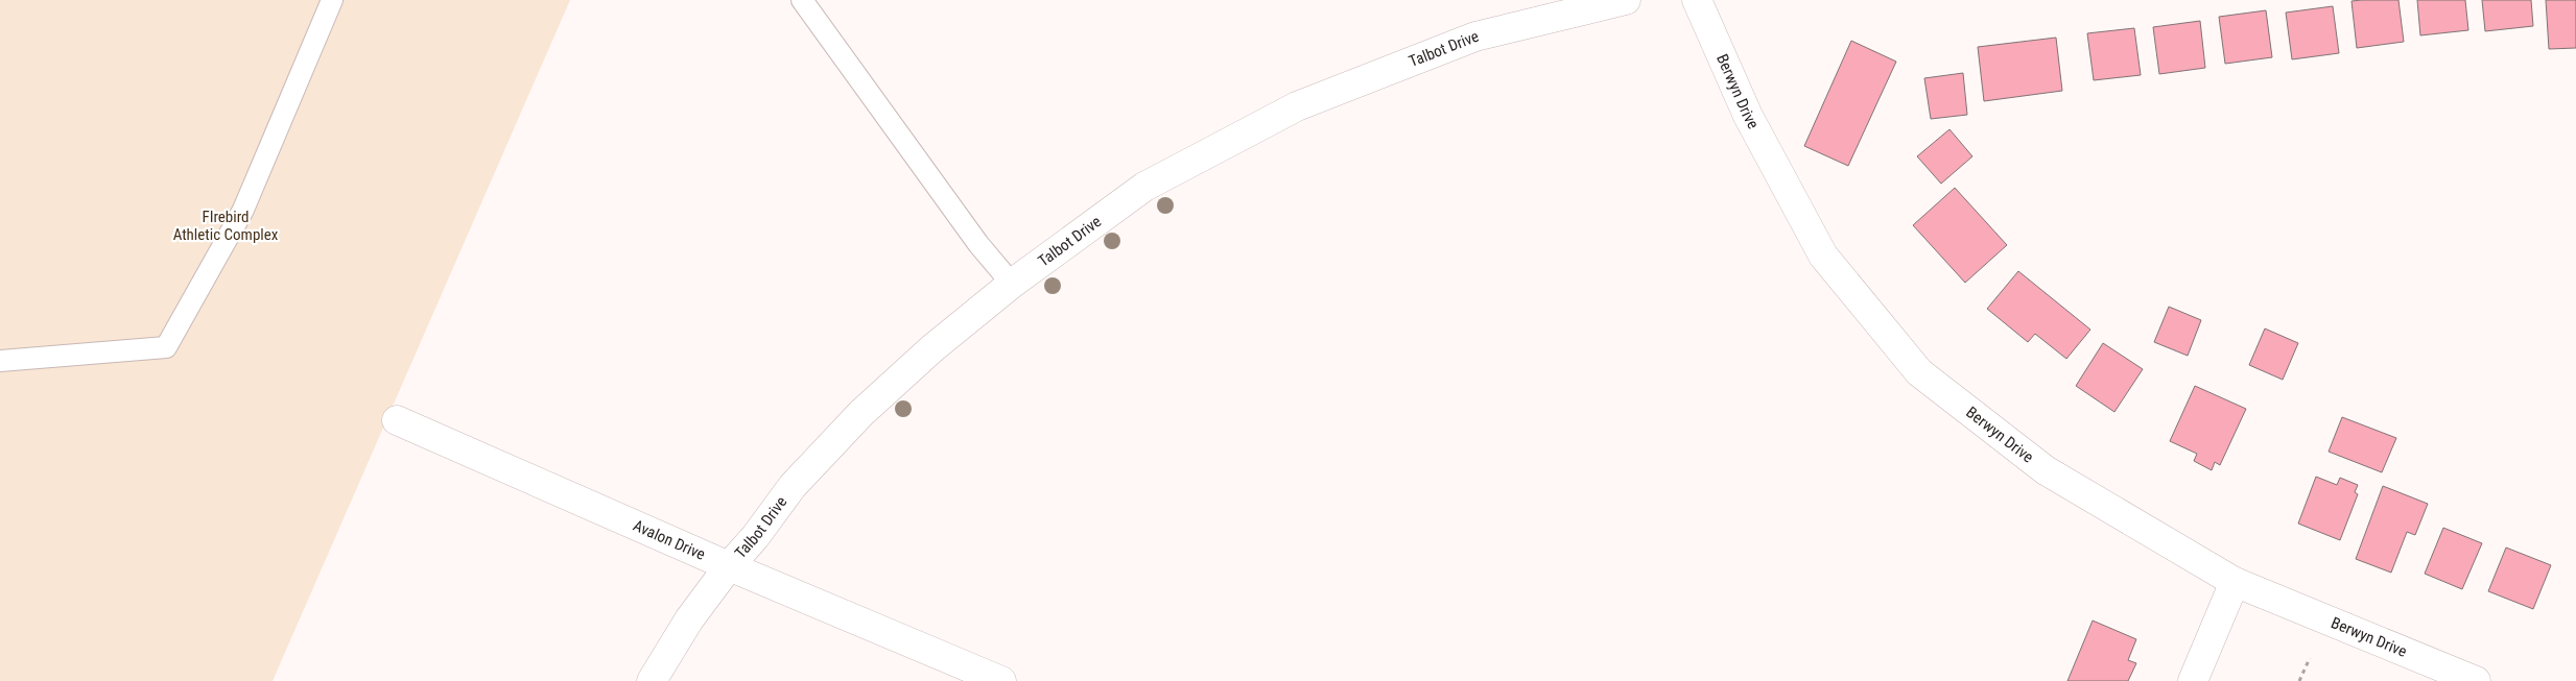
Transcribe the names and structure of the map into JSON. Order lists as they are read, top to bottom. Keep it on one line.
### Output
{"streets":{"street":["Talbot Drive","Berwyn Drive","Avalon Drive"]},"crossings":[["Talbot Drive","Avalon Drive"]],"parks":["FIrebird Athletic Complex"]}
